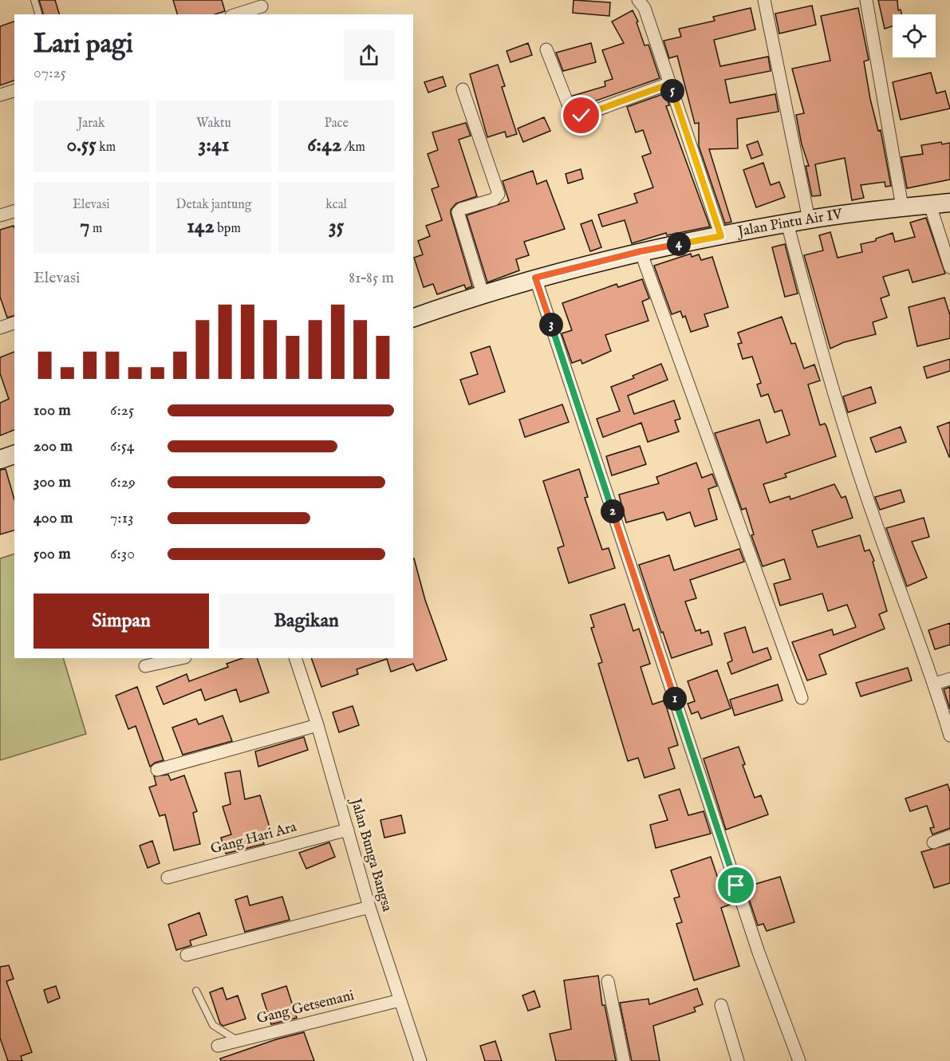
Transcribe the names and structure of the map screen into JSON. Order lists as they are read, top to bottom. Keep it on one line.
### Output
{"streets":{"main road":["Jalan Pintu Air IV"],"street":["Gang Hari Ara","Jalan Bunga Bangsa","Gang Getsemani"]},"crossings":[["Gang Hari Ara","Jalan Bunga Bangsa"],["Jalan Bunga Bangsa","Gang Getsemani"]],"page":{"heading":["Lari pagi","07:25"],"pins":["5","4","3","2","1"],"stats":[["Jarak","0.55 km"],["Waktu","3:41"],["Pace","6:42 /km"],["Elevasi","7 m"],["Detak jantung","142 bpm"],["kcal","35"]],"chart":["Elevasi","81–85 m"],"list":[{"name":"100 m","note":"6:25"},{"name":"200 m","note":"6:54"},{"name":"300 m","note":"6:29"},{"name":"400 m","note":"7:13"},{"name":"500 m","note":"6:30"}],"buttons":["Simpan","Bagikan"]}}
